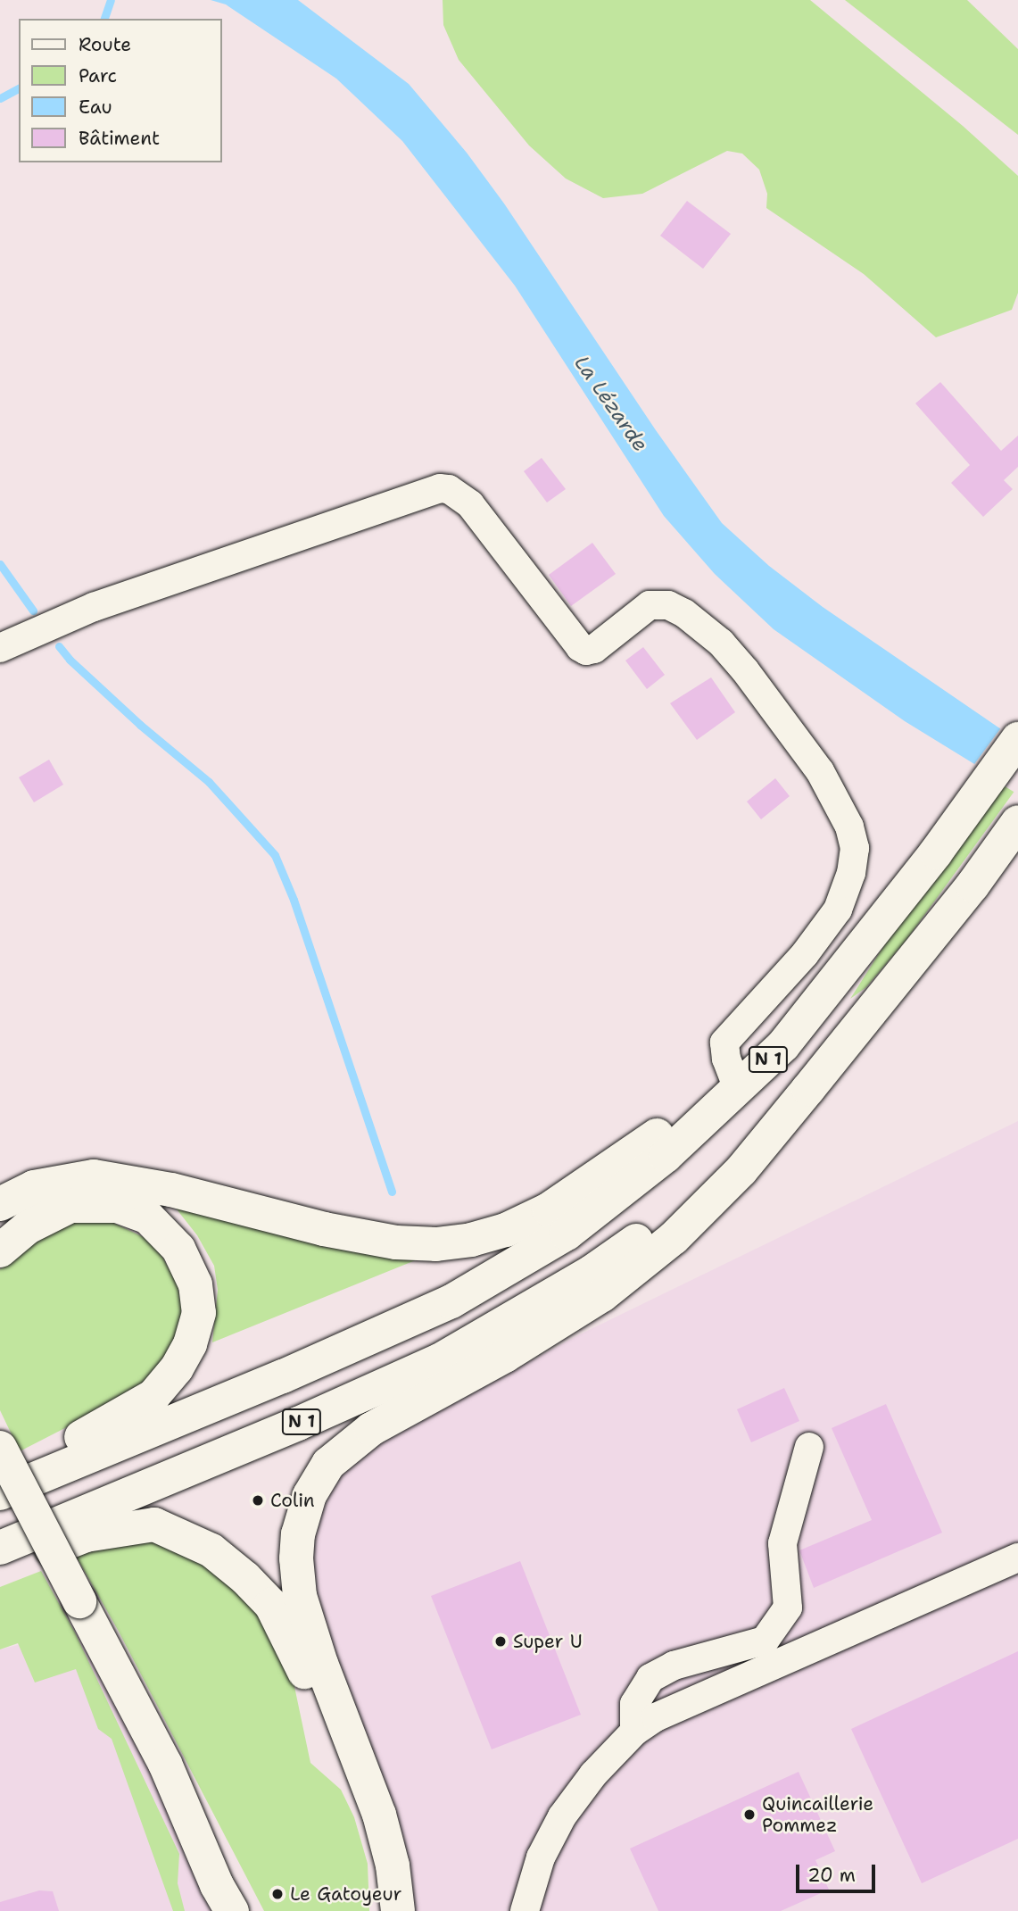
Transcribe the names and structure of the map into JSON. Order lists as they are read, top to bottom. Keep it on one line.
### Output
{"streets":{"main road":["N 1"]},"water":["La Lézarde"],"places":["Colin","Super U","Quincaillerie Pommez","Le Gatoyeur"],"legend":["Route","Parc","Eau","Bâtiment"],"scale_bar":"20 m"}
